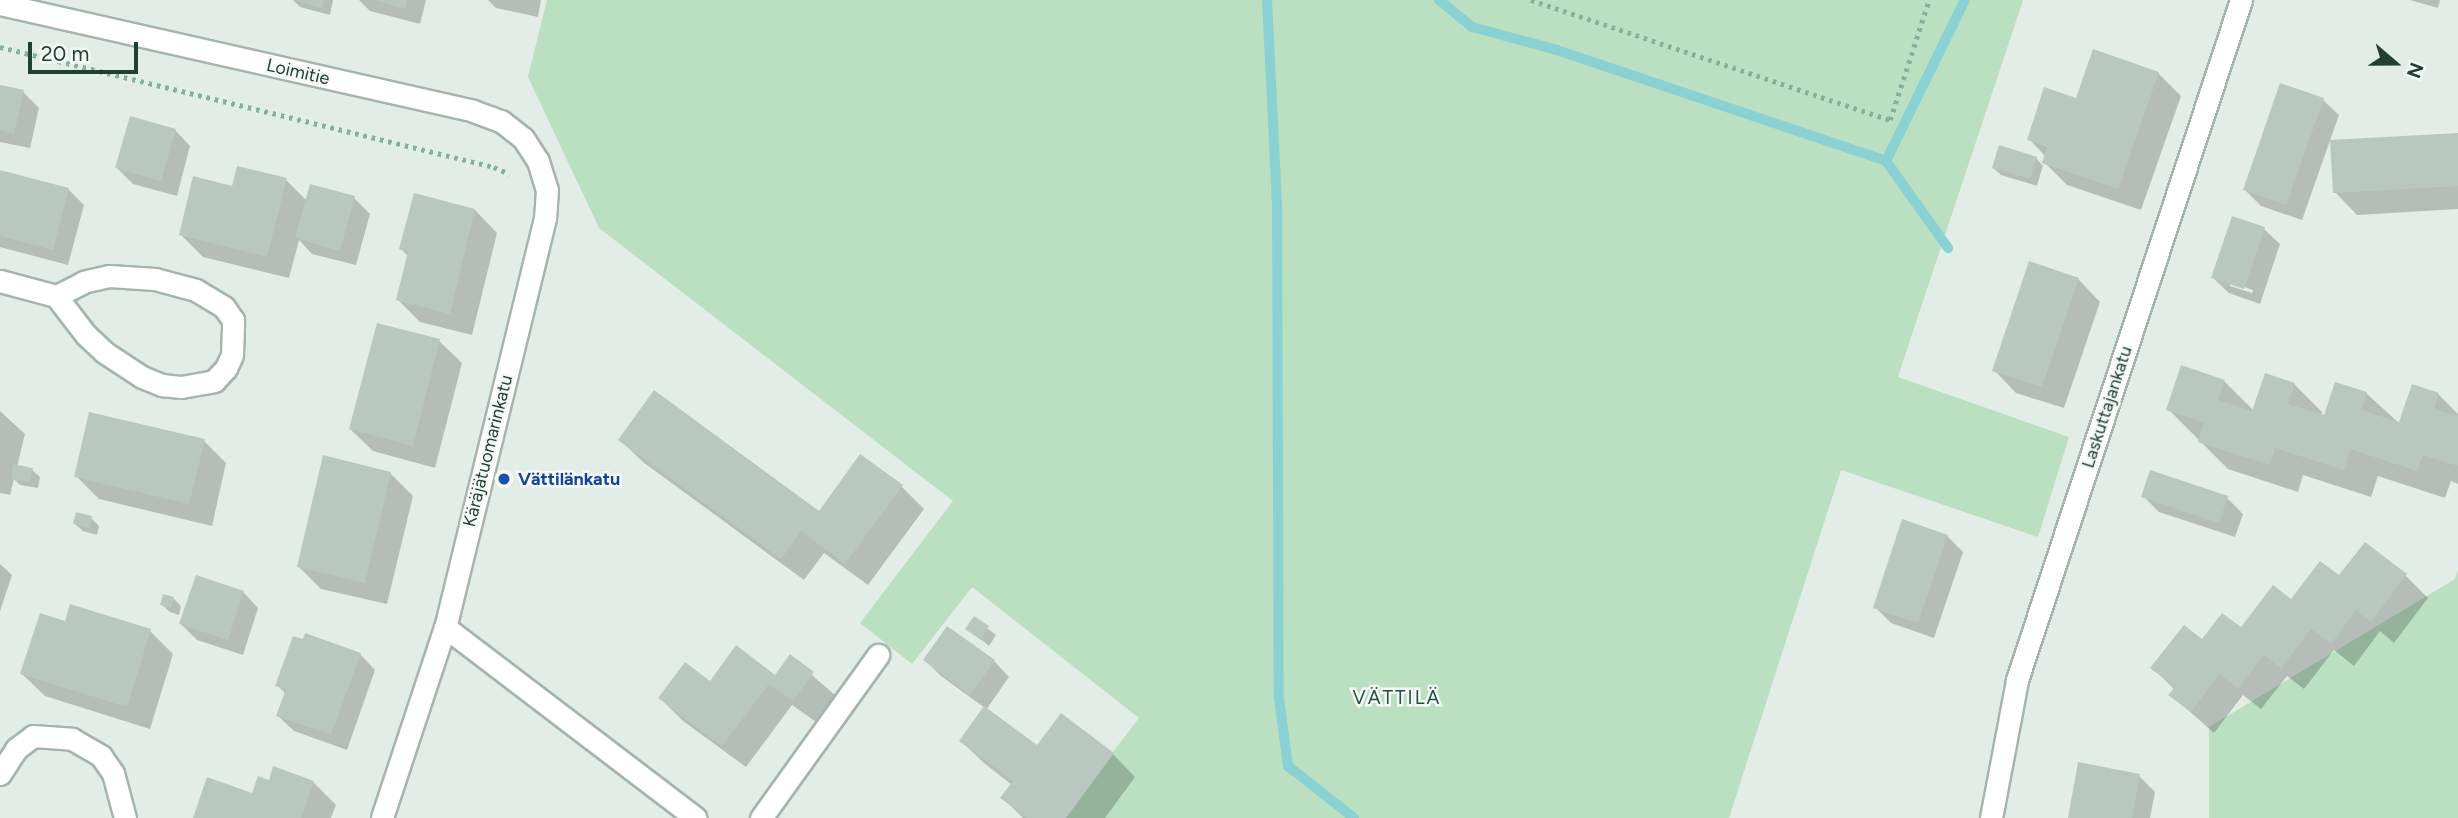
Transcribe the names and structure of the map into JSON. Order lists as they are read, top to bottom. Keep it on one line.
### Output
{"streets":{"street":["Loimitie","Laskuttajankatu","Käräjätuomarinkatu"]},"crossings":[["Loimitie","Käräjätuomarinkatu"]],"districts":["VÄTTILÄ"],"places":["Vättilänkatu"],"scale_bar":"20 m","north":"right"}
